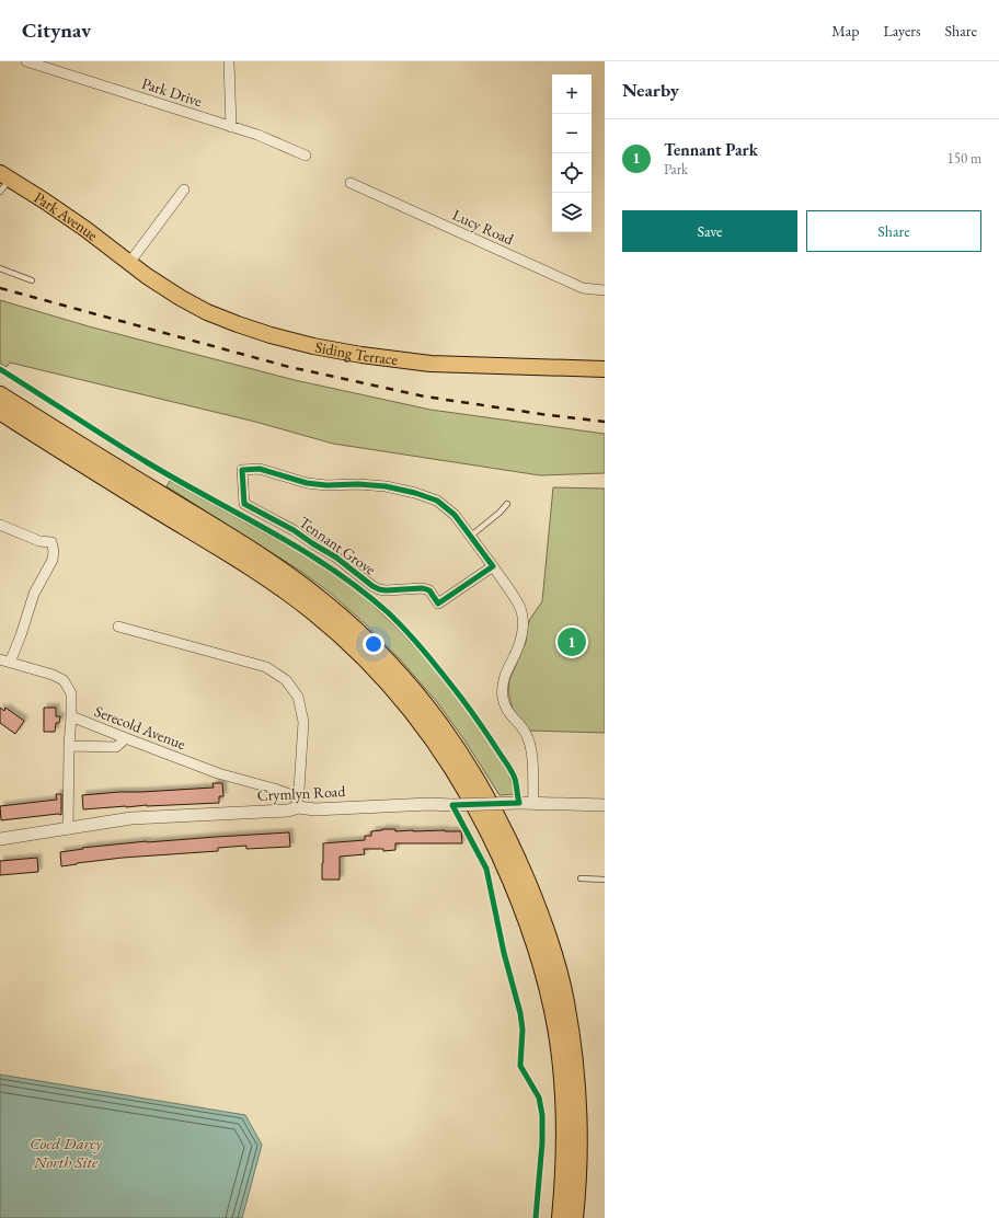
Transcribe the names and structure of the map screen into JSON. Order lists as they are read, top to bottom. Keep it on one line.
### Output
{"streets":{"main road":["Park Avenue","Siding Terrace"],"street":["Park Drive","Lucy Road","Tennant Grove","Serecold Avenue","Crymlyn Road"]},"crossings":[["Park Avenue","Siding Terrace"],["Serecold Avenue","Crymlyn Road"]],"water":["Coed Darcy North Site"],"page":{"header":"Citynav","nav":["Map","Layers","Share"],"heading":"Nearby","map_buttons":["+","−"],"list":[{"mark":"1","name":"Tennant Park","note":"Park","value":"150 m"}],"buttons":["Save","Share"],"pins":"1"}}
